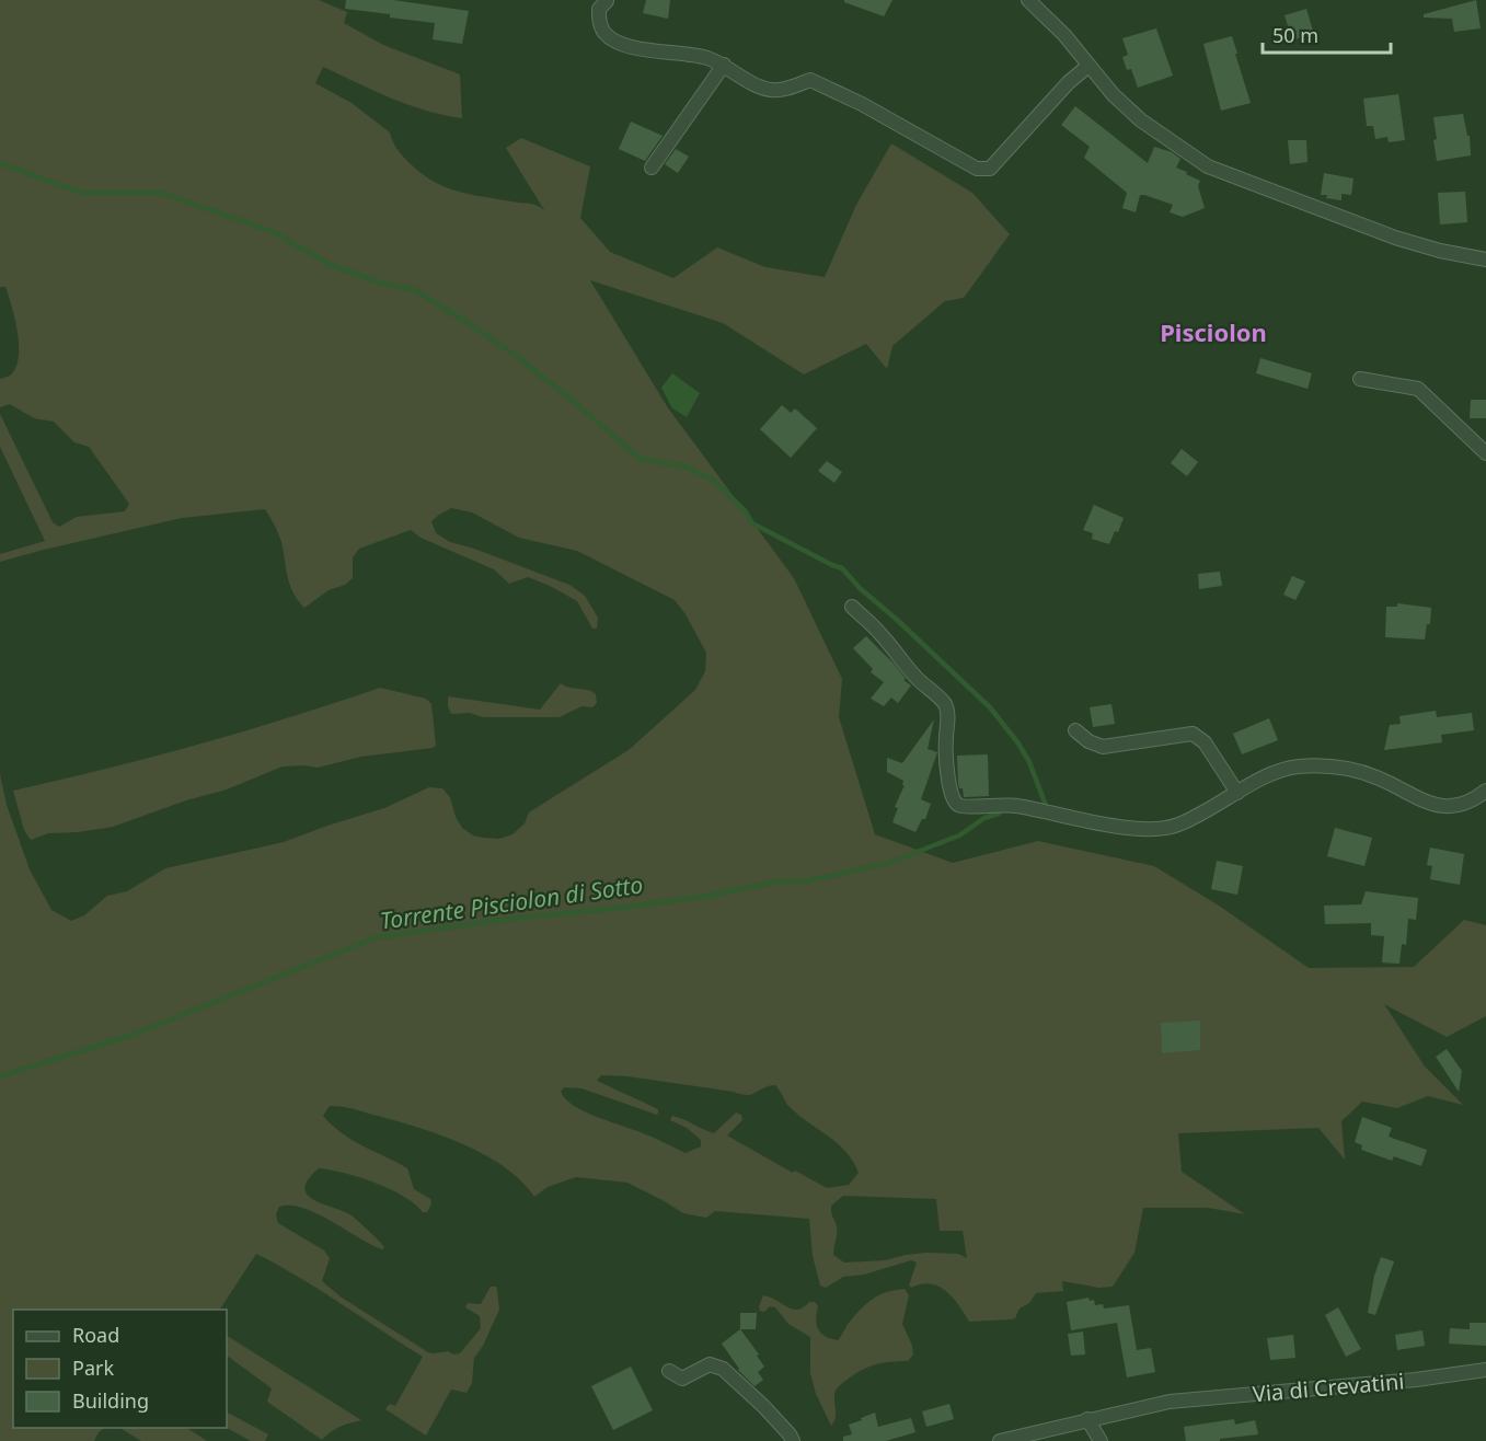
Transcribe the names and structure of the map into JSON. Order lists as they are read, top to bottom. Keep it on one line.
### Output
{"streets":{"street":["Via di Crevatini"]},"districts":["Pisciolon"],"water":["Torrente Pisciolon di Sotto"],"legend":["Road","Park","Building"],"scale_bar":"50 m"}
